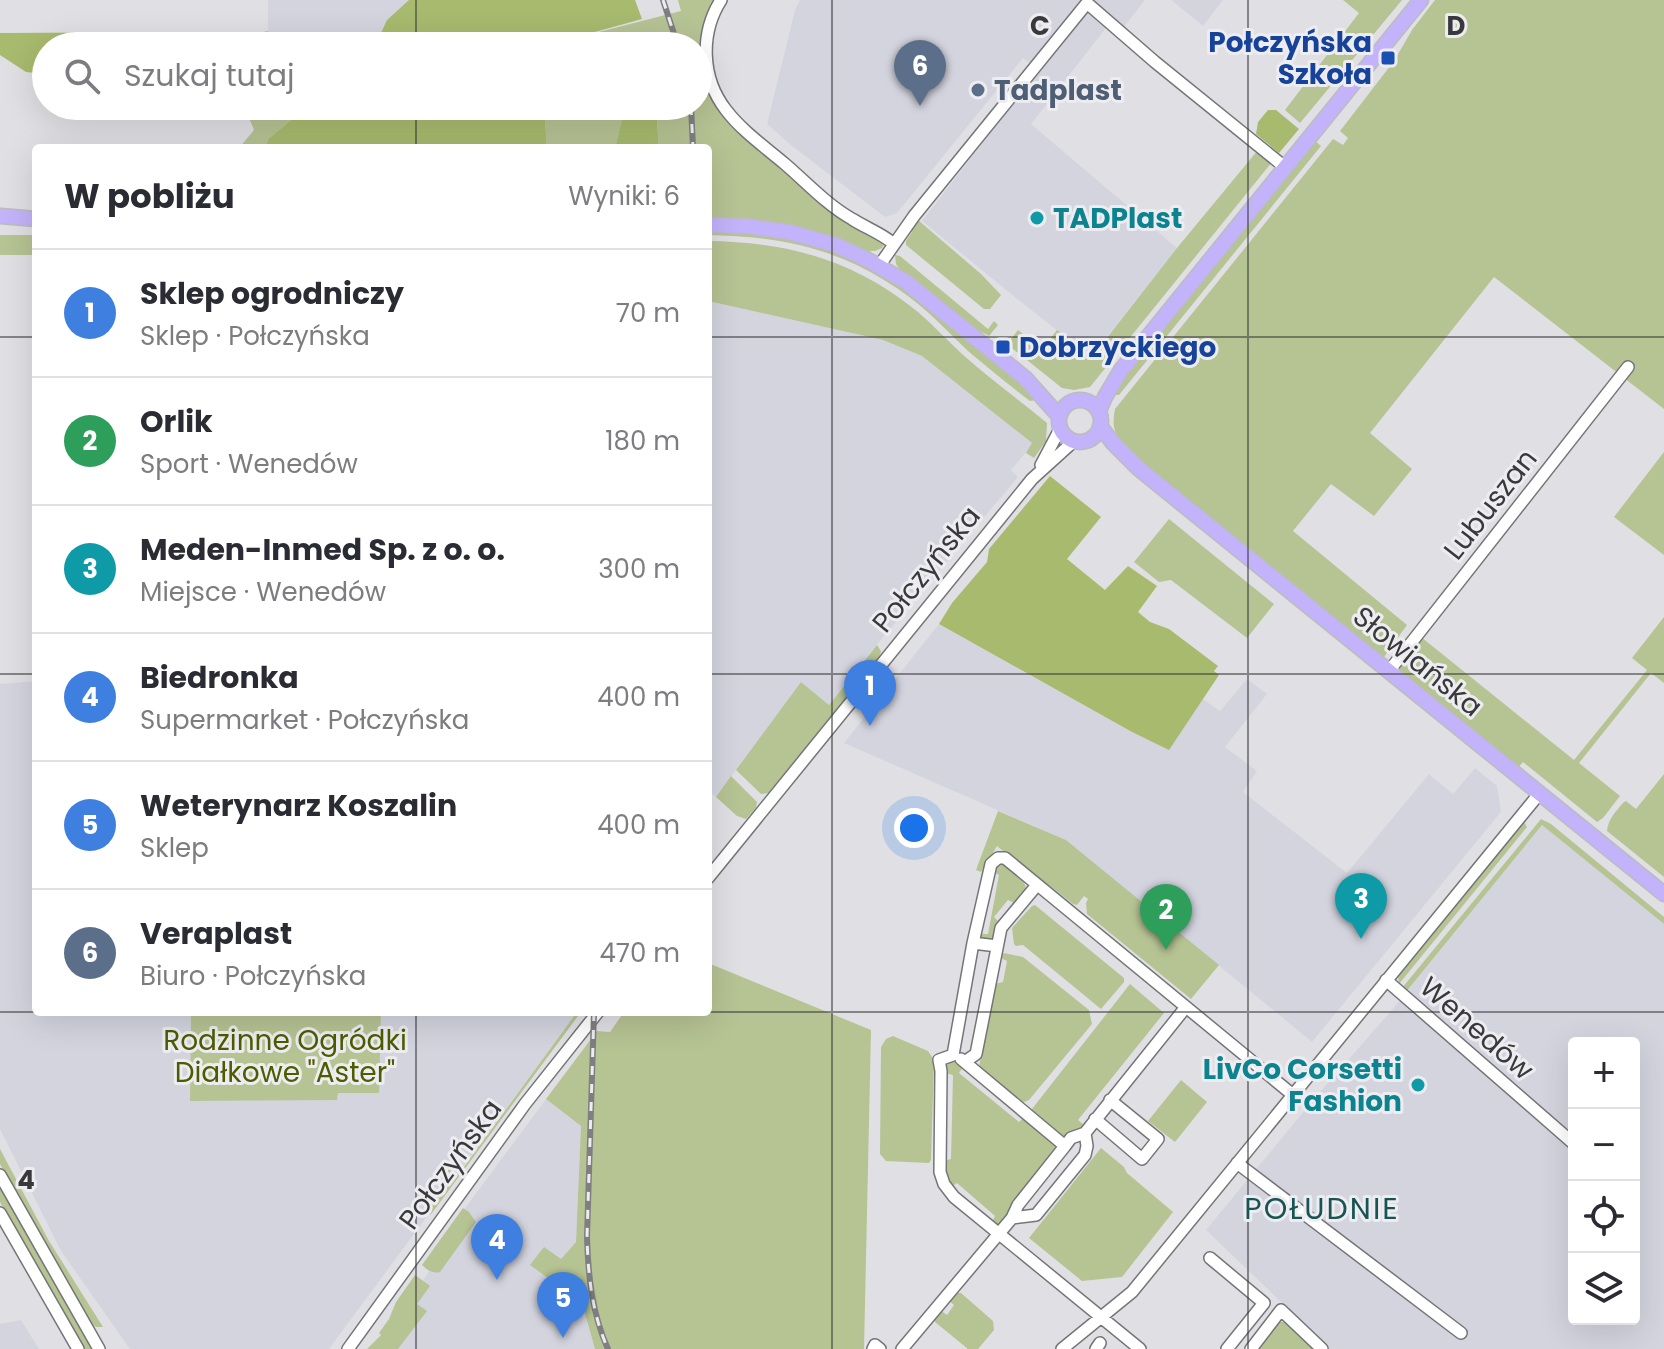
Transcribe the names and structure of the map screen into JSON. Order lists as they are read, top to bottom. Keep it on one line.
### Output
{"streets":{"main road":["Słowiańska"],"street":["Lubuszan","Połczyńska","Wenedów"]},"crossings":[["Lubuszan","Słowiańska"],["Połczyńska","Słowiańska"],["Słowiańska","Wenedów"]],"districts":["POŁUDNIE"],"parks":["Rodzinne Ogródki Diałkowe \"Aster\""],"places":{"transit":["Połczyńska Szkoła","Dobrzyckiego"],"other":["Tadplast","TADPlast","LivCo Corsetti Fashion"]},"page":{"search":"Szukaj tutaj","pins":["6","1","3","2","4","5"],"heading":["W pobliżu","Wyniki: 6"],"list":[{"mark":"1","name":"Sklep ogrodniczy","note":"Sklep · Połczyńska","value":"70 m"},{"mark":"2","name":"Orlik","note":"Sport · Wenedów","value":"180 m"},{"mark":"3","name":"Meden-Inmed Sp. z o. o.","note":"Miejsce · Wenedów","value":"300 m"},{"mark":"4","name":"Biedronka","note":"Supermarket · Połczyńska","value":"400 m"},{"mark":"5","name":"Weterynarz Koszalin","note":"Sklep","value":"400 m"},{"mark":"6","name":"Veraplast","note":"Biuro · Połczyńska","value":"470 m"}],"map_buttons":["+","−"]},"grid":{"columns":["C","D"],"rows":["4"]}}
